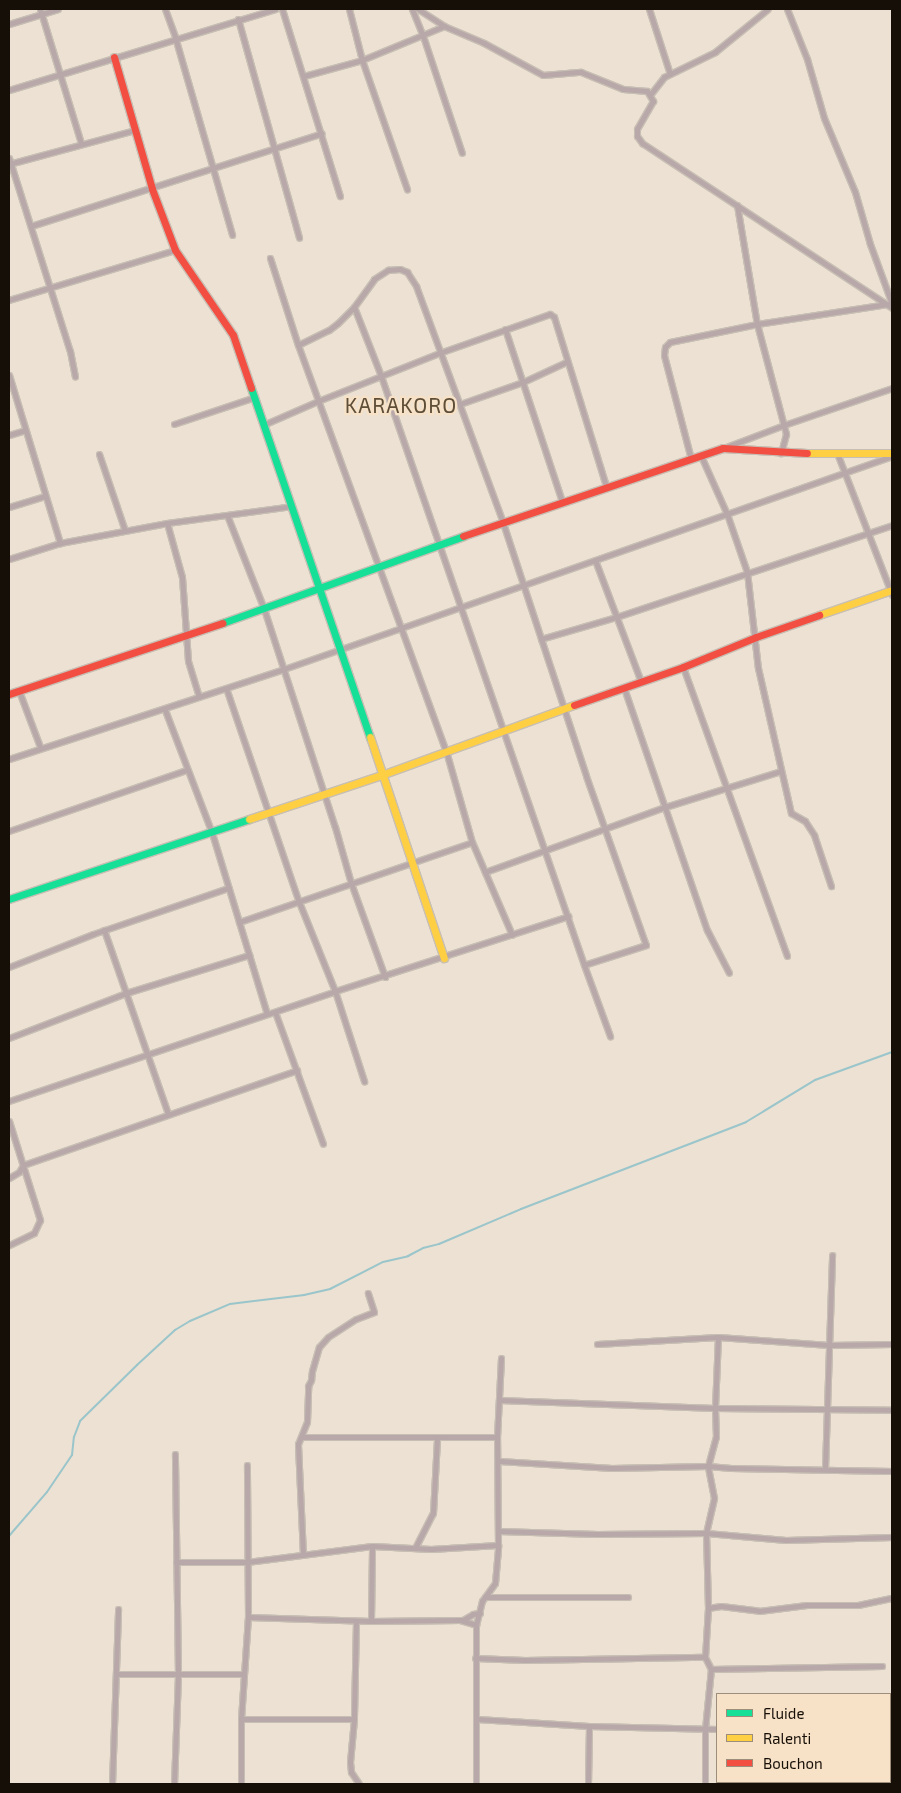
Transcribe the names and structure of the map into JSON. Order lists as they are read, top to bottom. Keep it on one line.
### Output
{"districts":["KARAKORO"],"legend":["Fluide","Ralenti","Bouchon"]}
